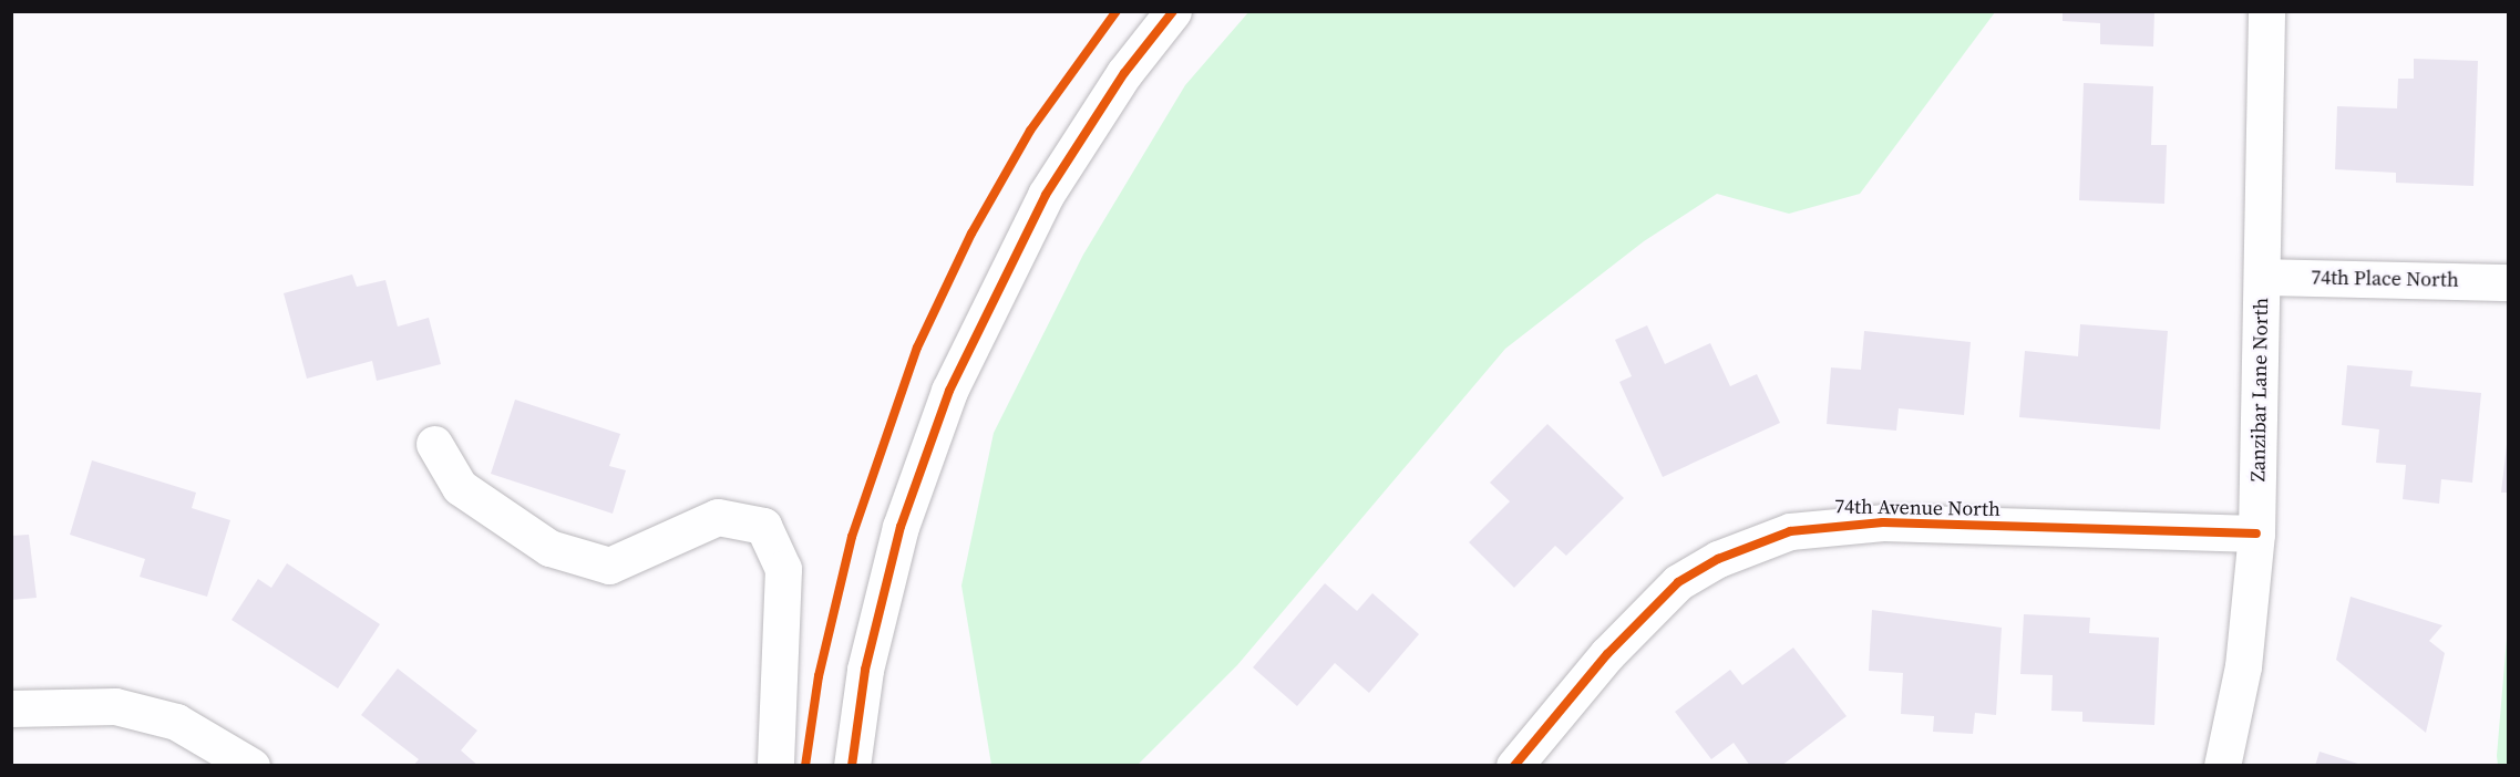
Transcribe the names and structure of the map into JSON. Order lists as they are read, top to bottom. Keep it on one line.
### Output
{"streets":{"street":["74th Place North","Zanzibar Lane North","74th Avenue North"]},"crossings":[["74th Place North","Zanzibar Lane North"],["Zanzibar Lane North","74th Avenue North"]]}
